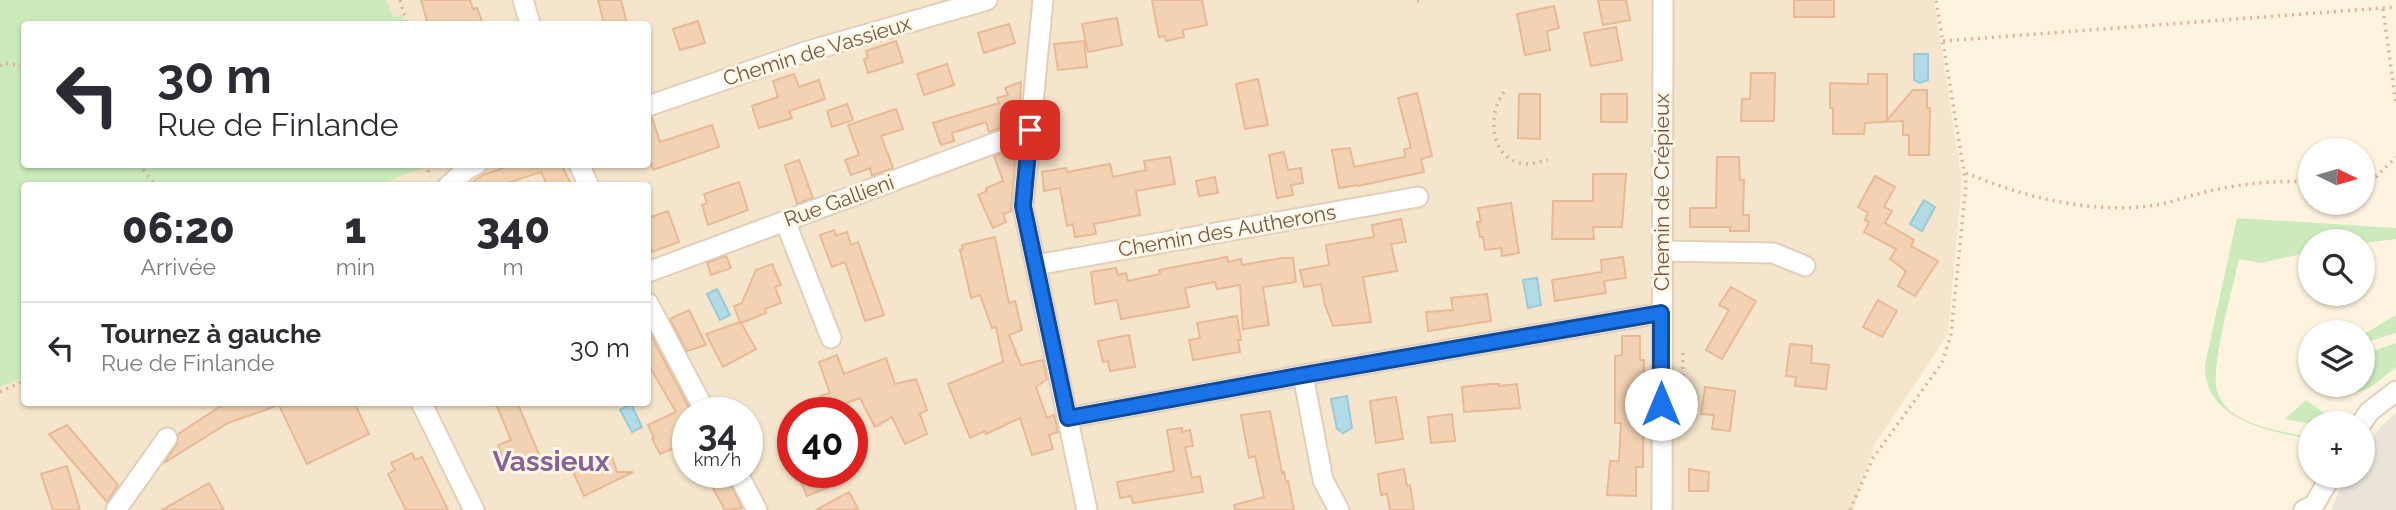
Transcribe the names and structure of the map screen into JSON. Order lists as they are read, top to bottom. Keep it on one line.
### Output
{"streets":{"street":["Chemin de Vassieux","Chemin de Crépieux","Rue Gallieni","Chemin des Autherons"]},"districts":["Vassieux"],"north":"right","page":{"turn":["30 m","Rue de Finlande"],"map_buttons":"+","eta":["06:20","Arrivée","1","min","340","m"],"list":[{"name":"Tournez à gauche","note":"Rue de Finlande","value":"30 m"}],"speed":"34 km/h","limit":"40"}}
